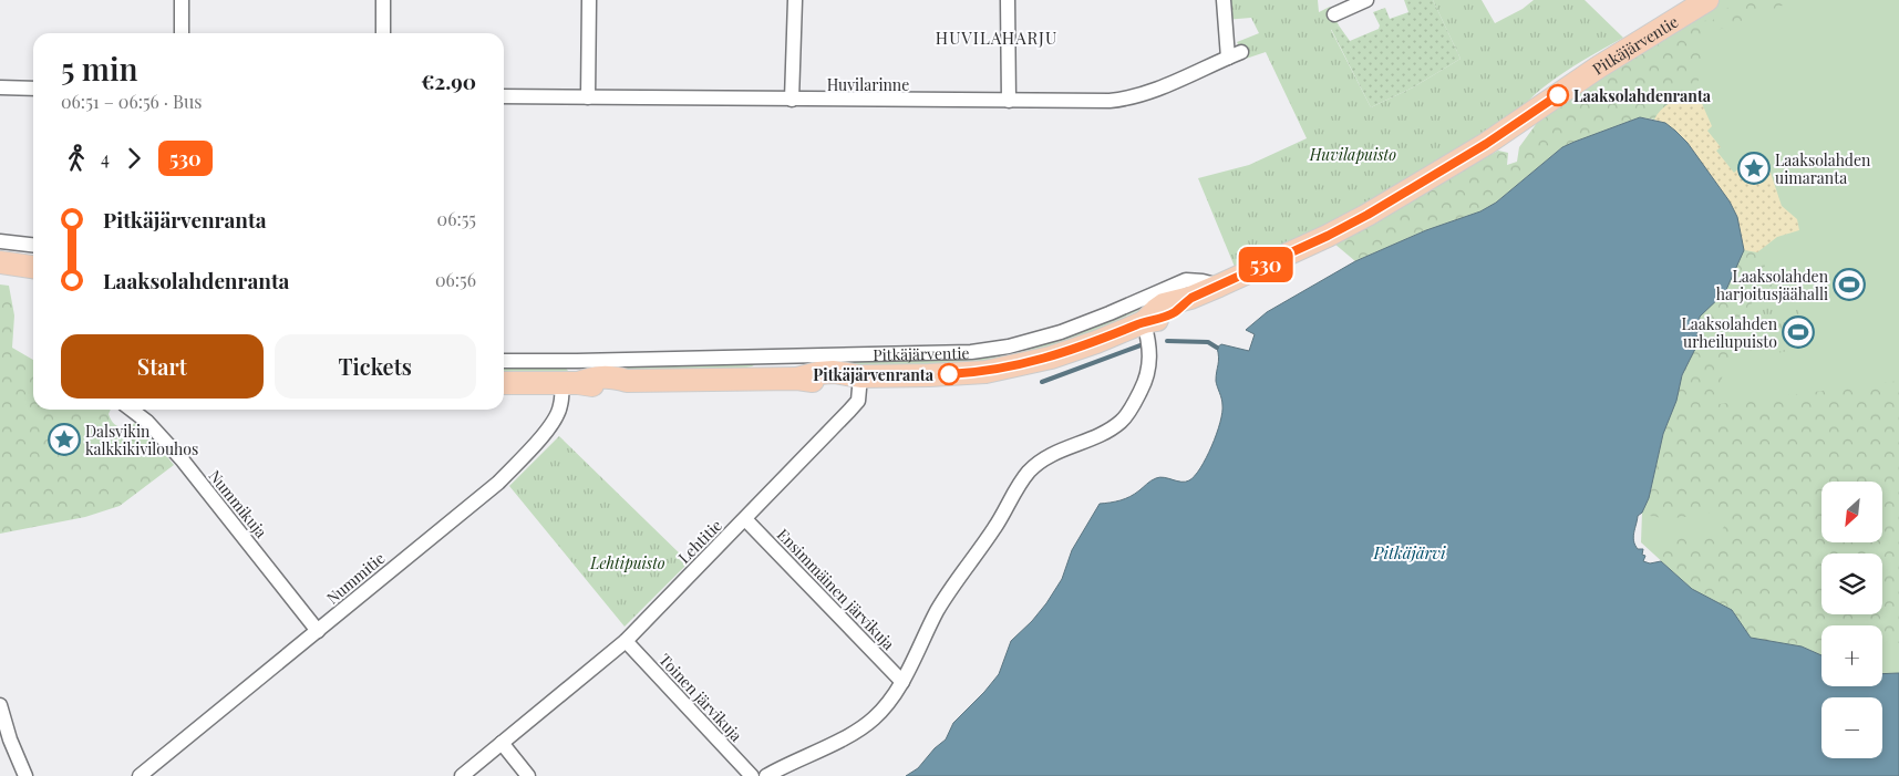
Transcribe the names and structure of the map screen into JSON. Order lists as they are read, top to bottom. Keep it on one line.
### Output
{"streets":{"main road":["Pitkäjärventie"],"street":["Huvilarinne","Nummikuja","Lehtitie","Nummitie","Ensimmäinen järvikuja","Toinen järvikuja"]},"crossings":[["Pitkäjärventie","Lehtitie"],["Pitkäjärventie","Nummitie"],["Nummikuja","Nummitie"],["Lehtitie","Ensimmäinen järvikuja"],["Lehtitie","Toinen järvikuja"]],"districts":["HUVILAHARJU"],"water":["Pitkäjärvi"],"parks":["Huvilapuisto","Lehtipuisto"],"places":{"other":["Laaksolahdenranta","Pitkäjärvenranta"],"place":["Laaksolahden uimaranta","Dalsvikin kalkkikivilouhos"],"sports":["Laaksolahden harjoitusjäähalli","Laaksolahden urheilupuisto"]},"lines":["bus line 530"],"north":"bottom left","page":{"on_map":"530","heading":["5 min","06:51 – 06:56 · Bus","€2.90"],"legs":["4","530"],"list":[{"name":"Pitkäjärvenranta","value":"06:55"},{"name":"Laaksolahdenranta","value":"06:56"}],"buttons":["Start","Tickets"],"map_buttons":["+","−"]}}
